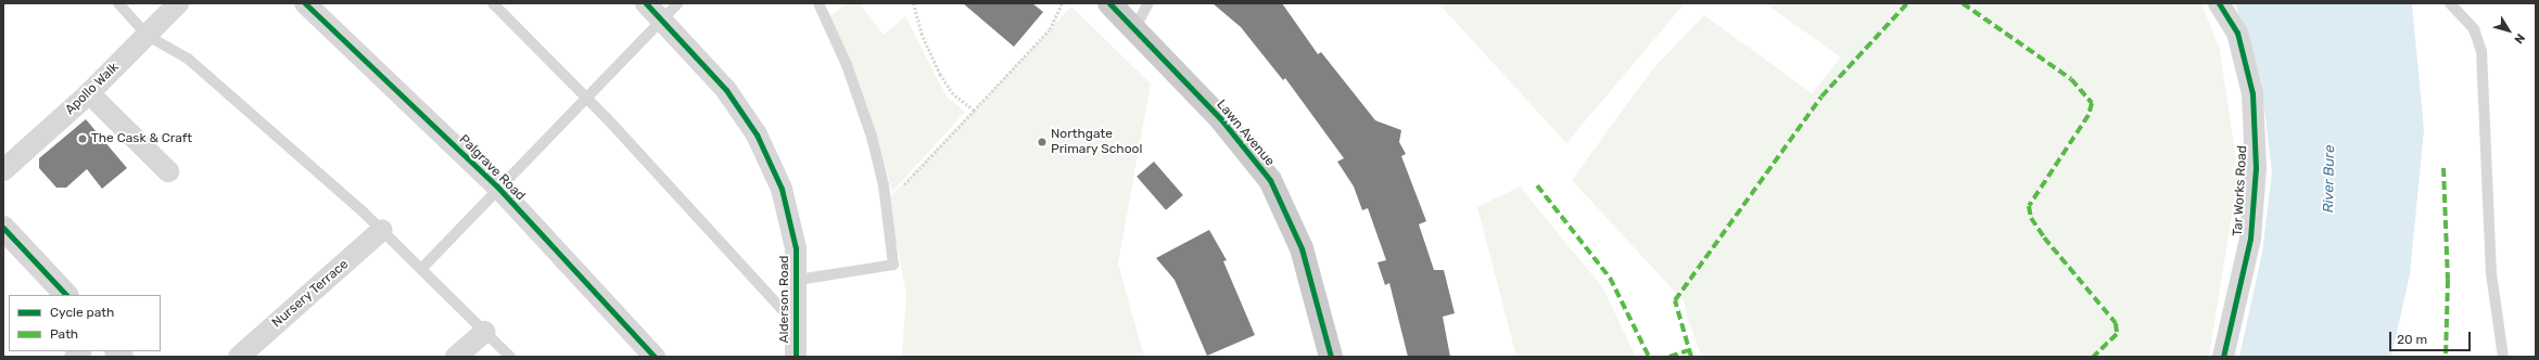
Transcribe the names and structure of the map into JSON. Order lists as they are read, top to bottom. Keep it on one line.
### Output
{"streets":{"main road":["Lawn Avenue"],"street":["Apollo Walk","Palgrave Road","Tar Works Road","Nursery Terrace","Alderson Road"]},"water":["River Bure"],"places":["The Cask & Craft","Northgate Primary School"],"legend":["Cycle path","Path"],"scale_bar":"20 m","north":"bottom right"}
